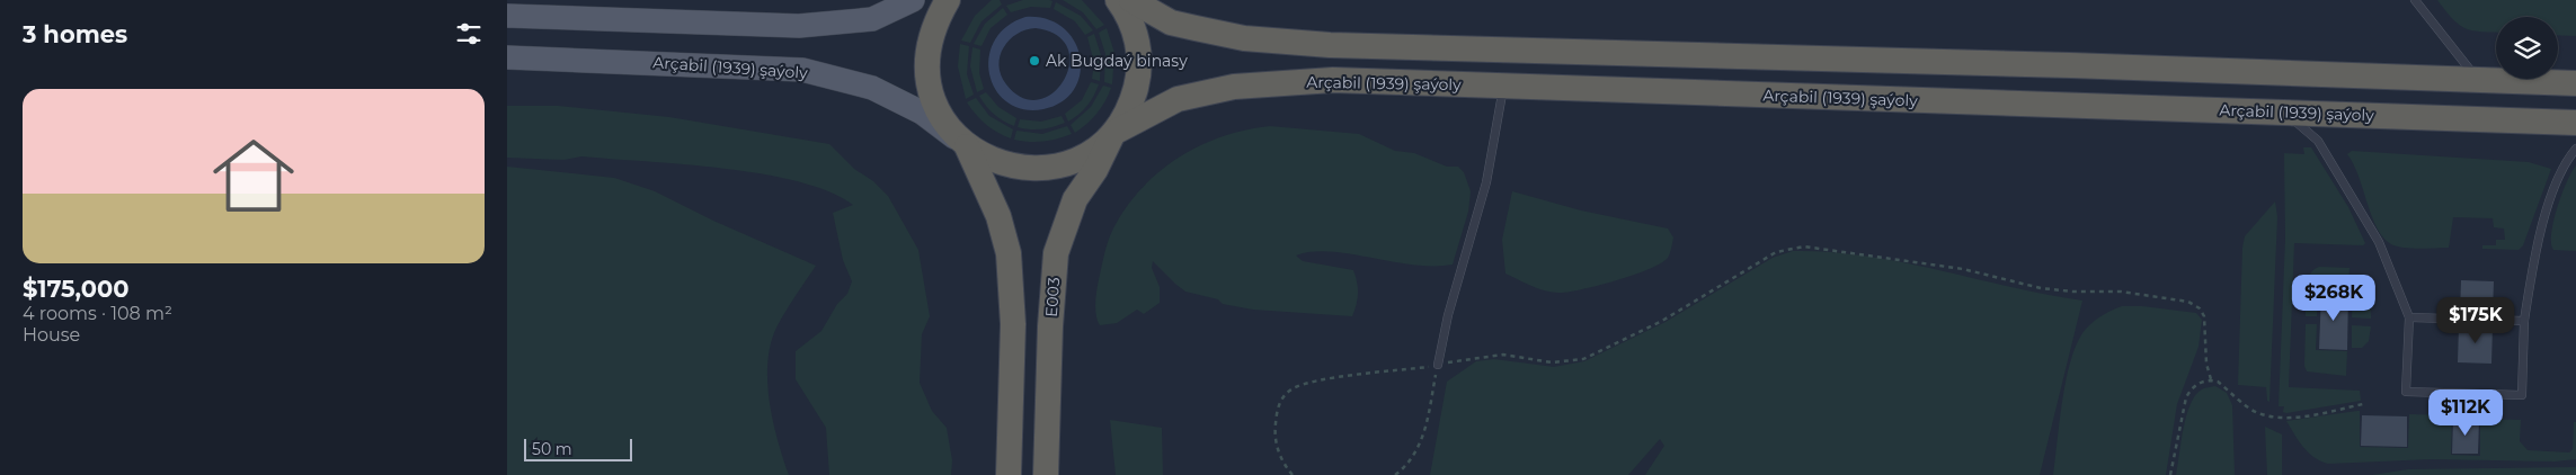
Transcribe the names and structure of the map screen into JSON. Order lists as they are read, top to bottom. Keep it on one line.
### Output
{"streets":{"highway":["Arçabil (1939) şaýoly","E003"]},"crossings":[["Arçabil (1939) şaýoly","E003"]],"places":["Ak Bugdaý binasy"],"scale_bar":"50 m","page":{"heading":"3 homes","list":[{"name":"$175,000","note":"4 rooms · 108 m² · House"}],"price":["$268K","$175K","$112K"],"scale":"50 m"}}
